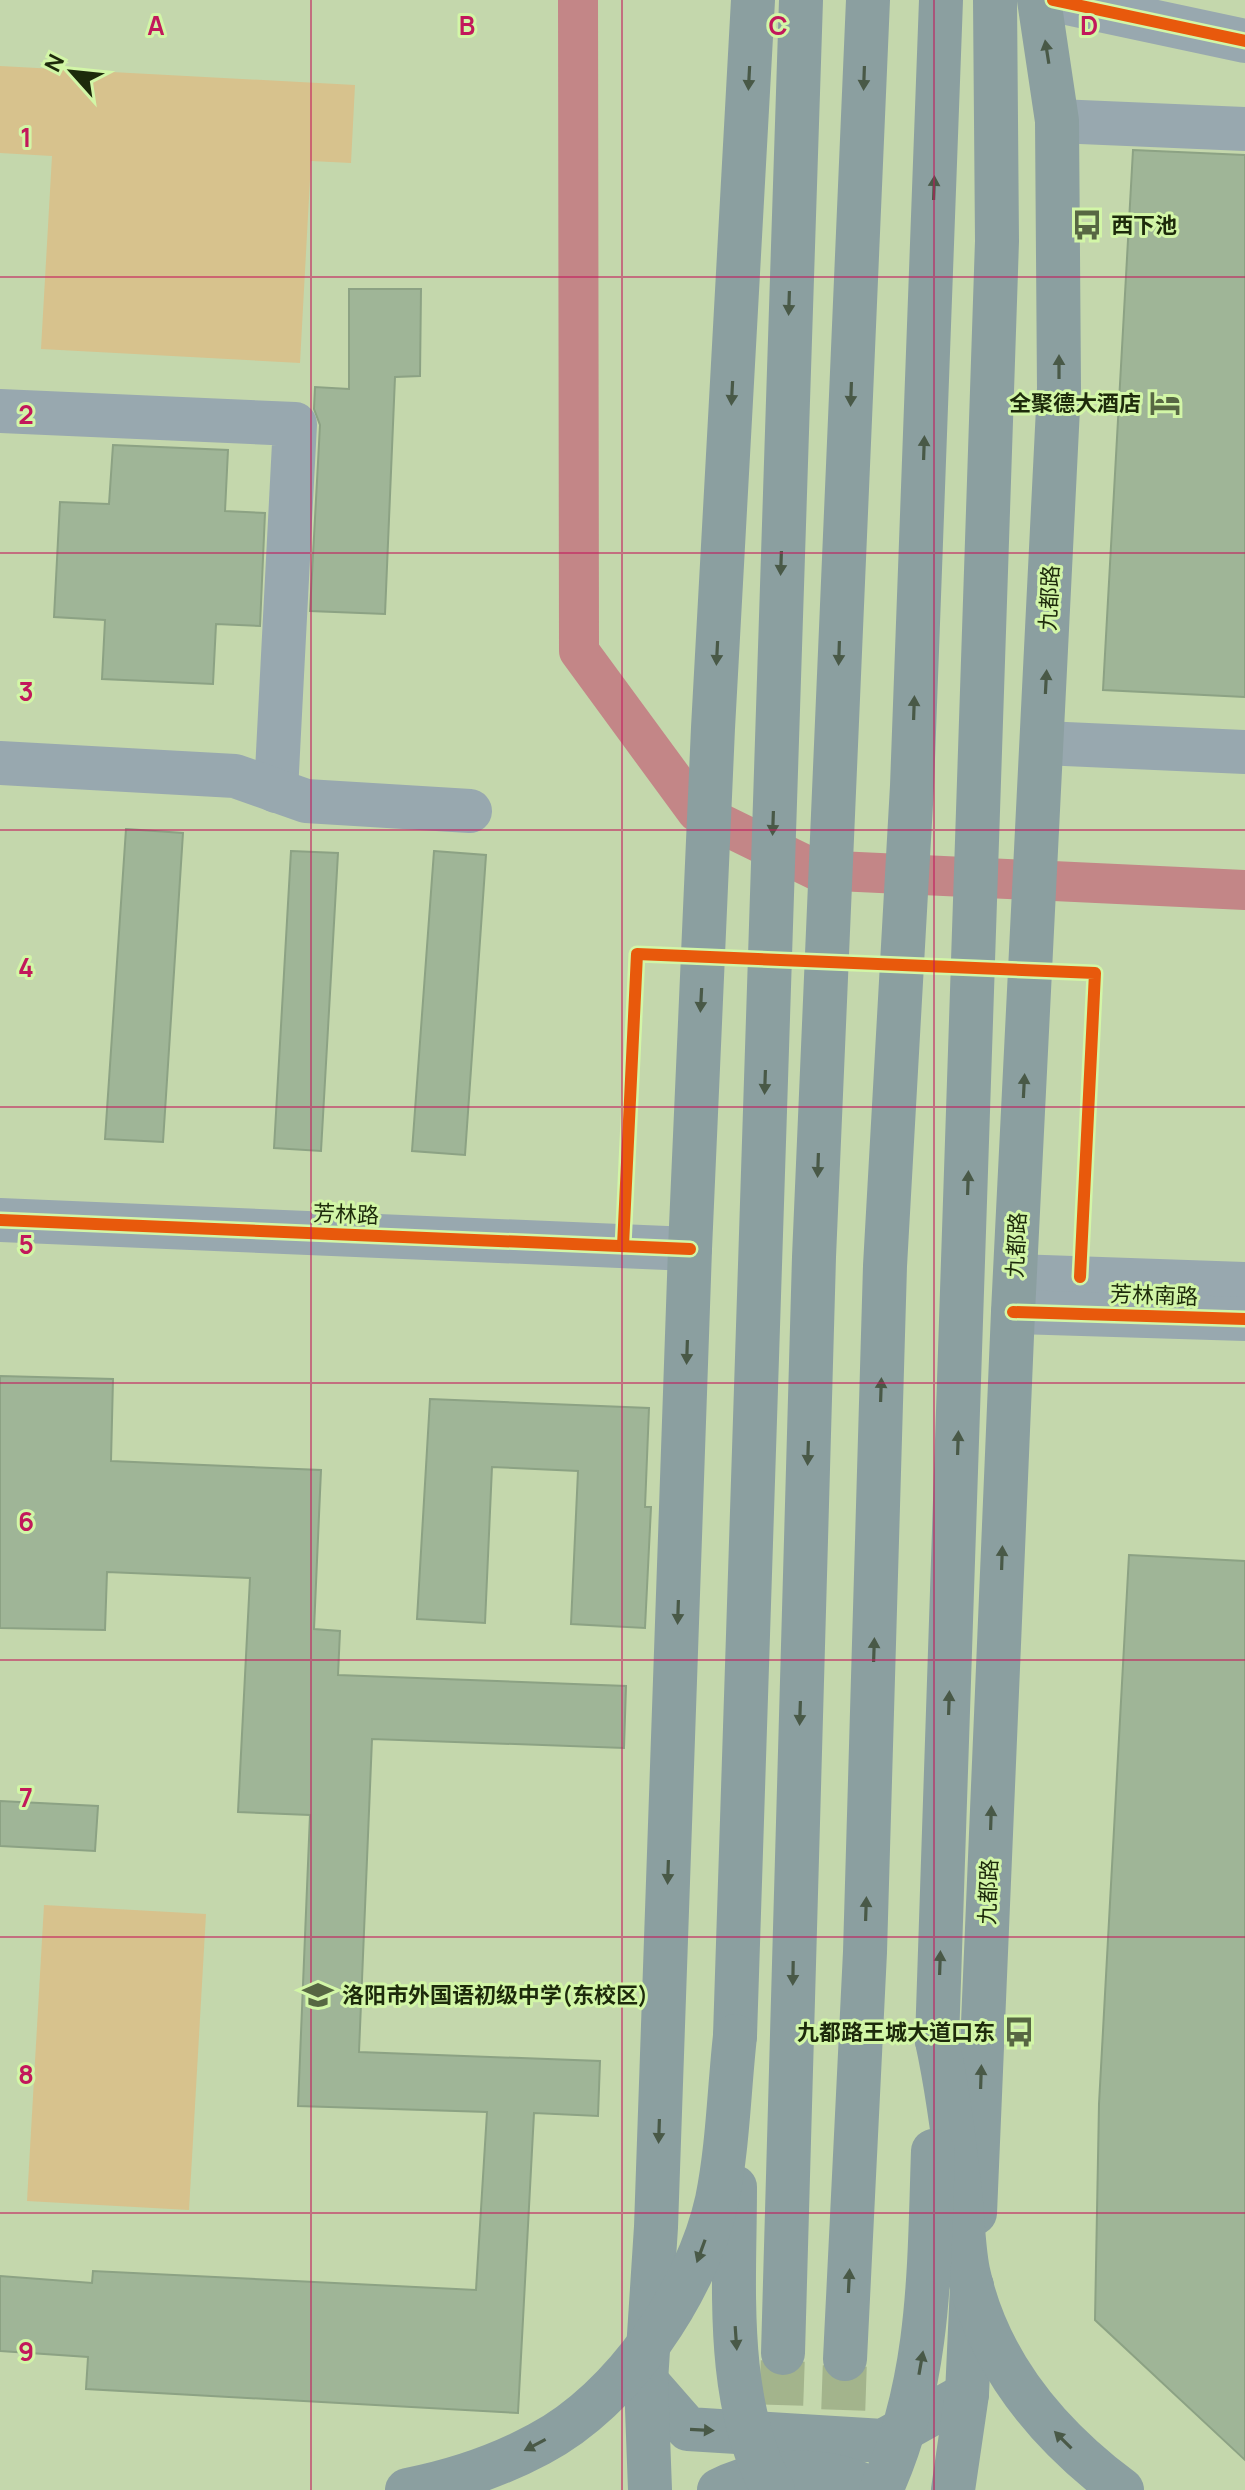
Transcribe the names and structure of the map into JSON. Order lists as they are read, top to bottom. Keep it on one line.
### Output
{"streets":{"main road":["九都路"],"street":["芳林路","芳林南路"]},"crossings":[["九都路","芳林南路"]],"places":{"bus stop":["西下池","九都路王城大道口东"],"hotel":["全聚德大酒店"],"school or university":["洛阳市外国语初级中学(东校区)"]},"north":"top left","grid":{"columns":["A","B","C","D"],"rows":["1","2","3","4","5","6","7","8","9"]}}
